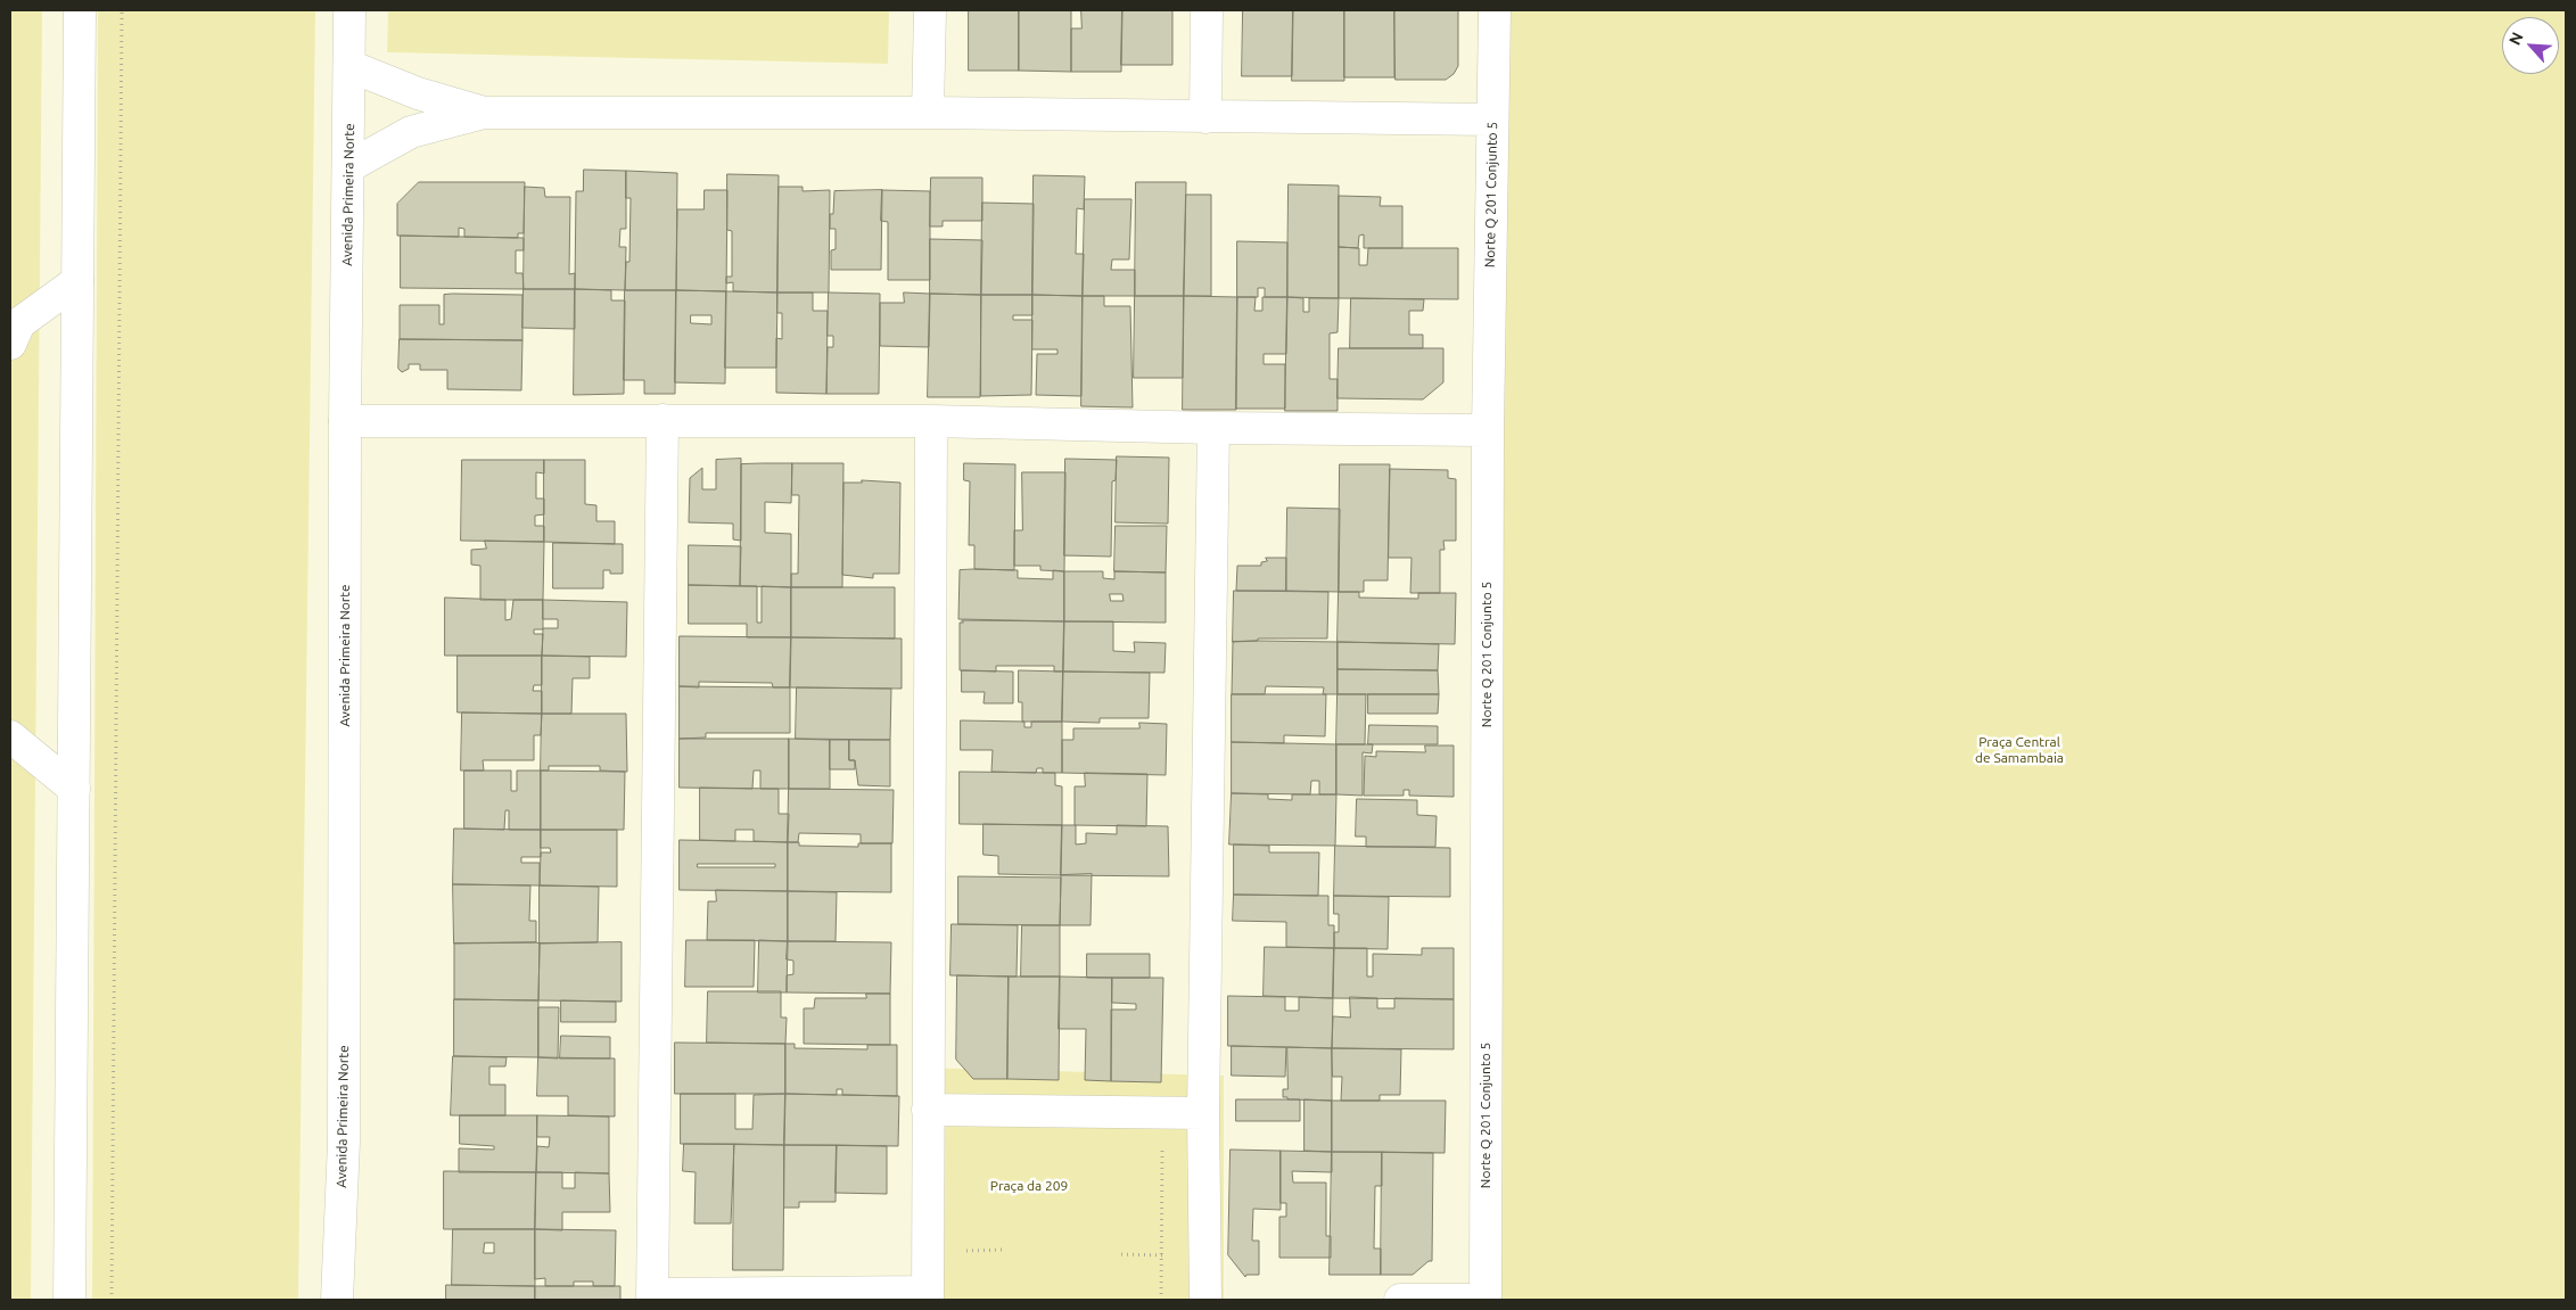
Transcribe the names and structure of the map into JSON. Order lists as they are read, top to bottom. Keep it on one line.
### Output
{"streets":{"street":["Avenida Primeira Norte","Norte Q 201 Conjunto 5"]},"parks":["Praça Central de Samambaia","Praça da 209"],"north":"top left"}
